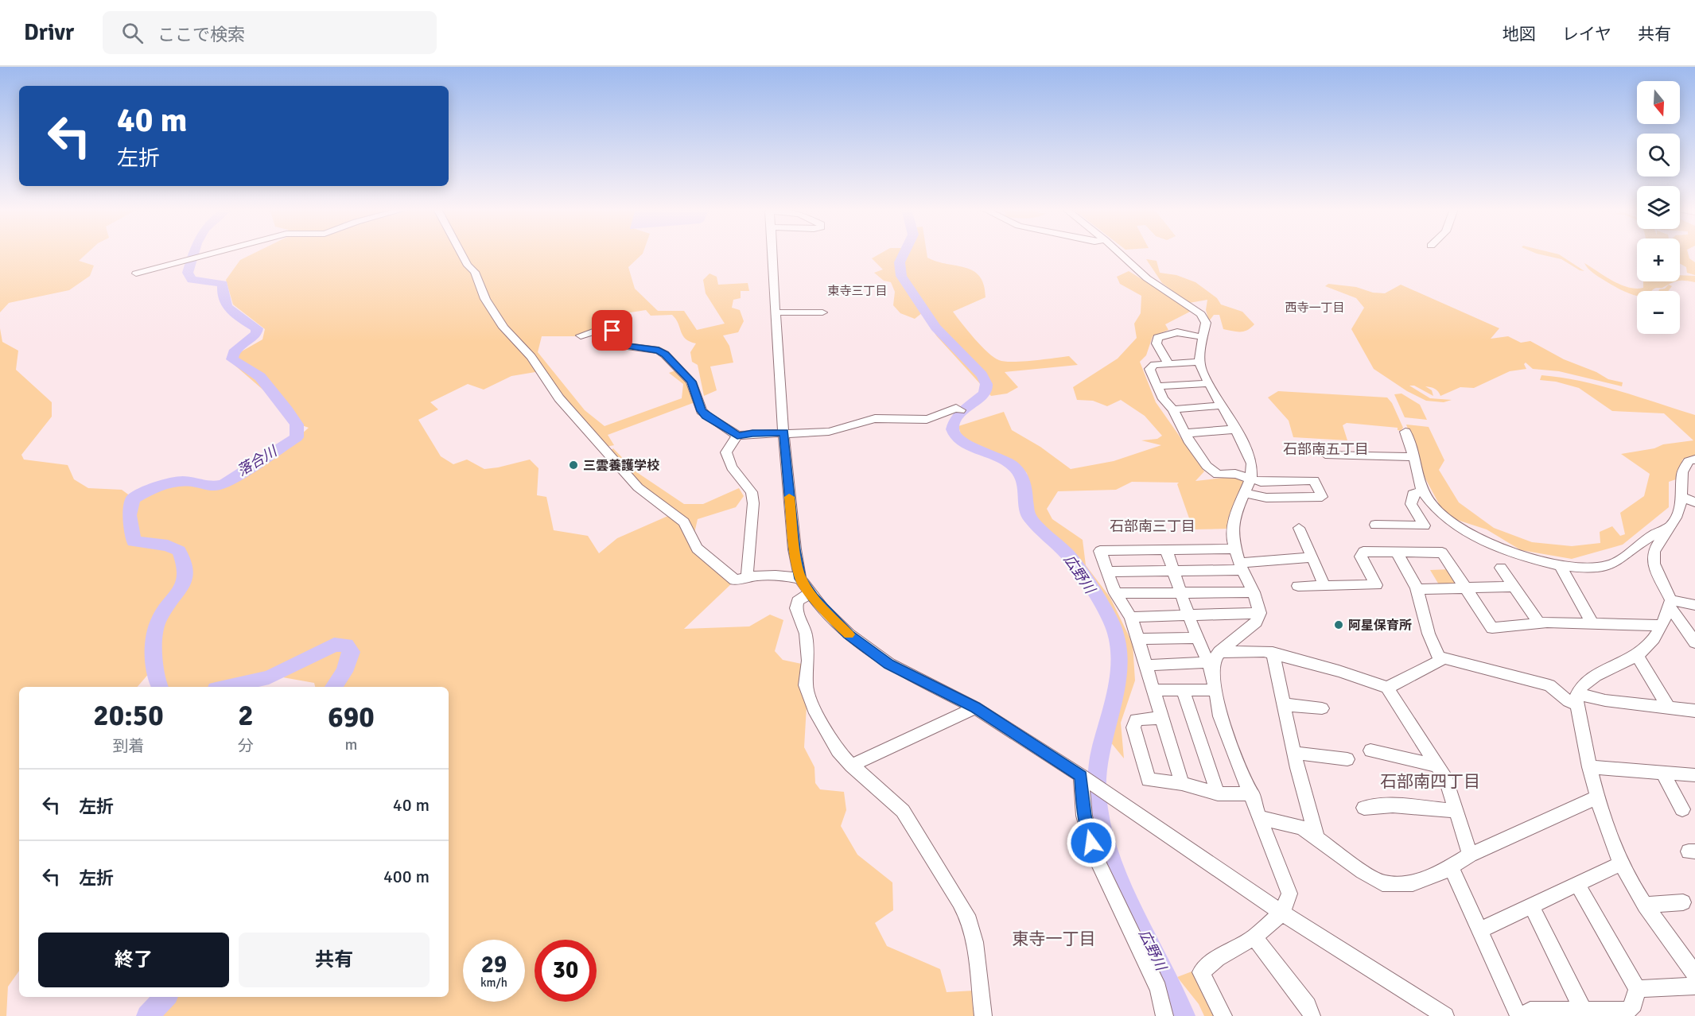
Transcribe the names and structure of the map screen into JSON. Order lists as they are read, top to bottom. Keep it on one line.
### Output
{"districts":["東寺三丁目","西寺一丁目","石部南五丁目","石部南三丁目","石部南四丁目","東寺一丁目"],"water":["落合川","広野川"],"places":["三雲養護学校","阿星保育所"],"north":"bottom","page":{"header":"Drivr","search":"ここで検索","nav":["地図","レイヤ","共有"],"map_buttons":["+","−"],"turn":["40 m","左折"],"eta":["20:50","到着","2","分","690","m"],"list":[{"name":"左折","value":"40 m"},{"name":"左折","value":"400 m"}],"buttons":["終了","共有"],"speed":"29 km/h","limit":"30"}}
